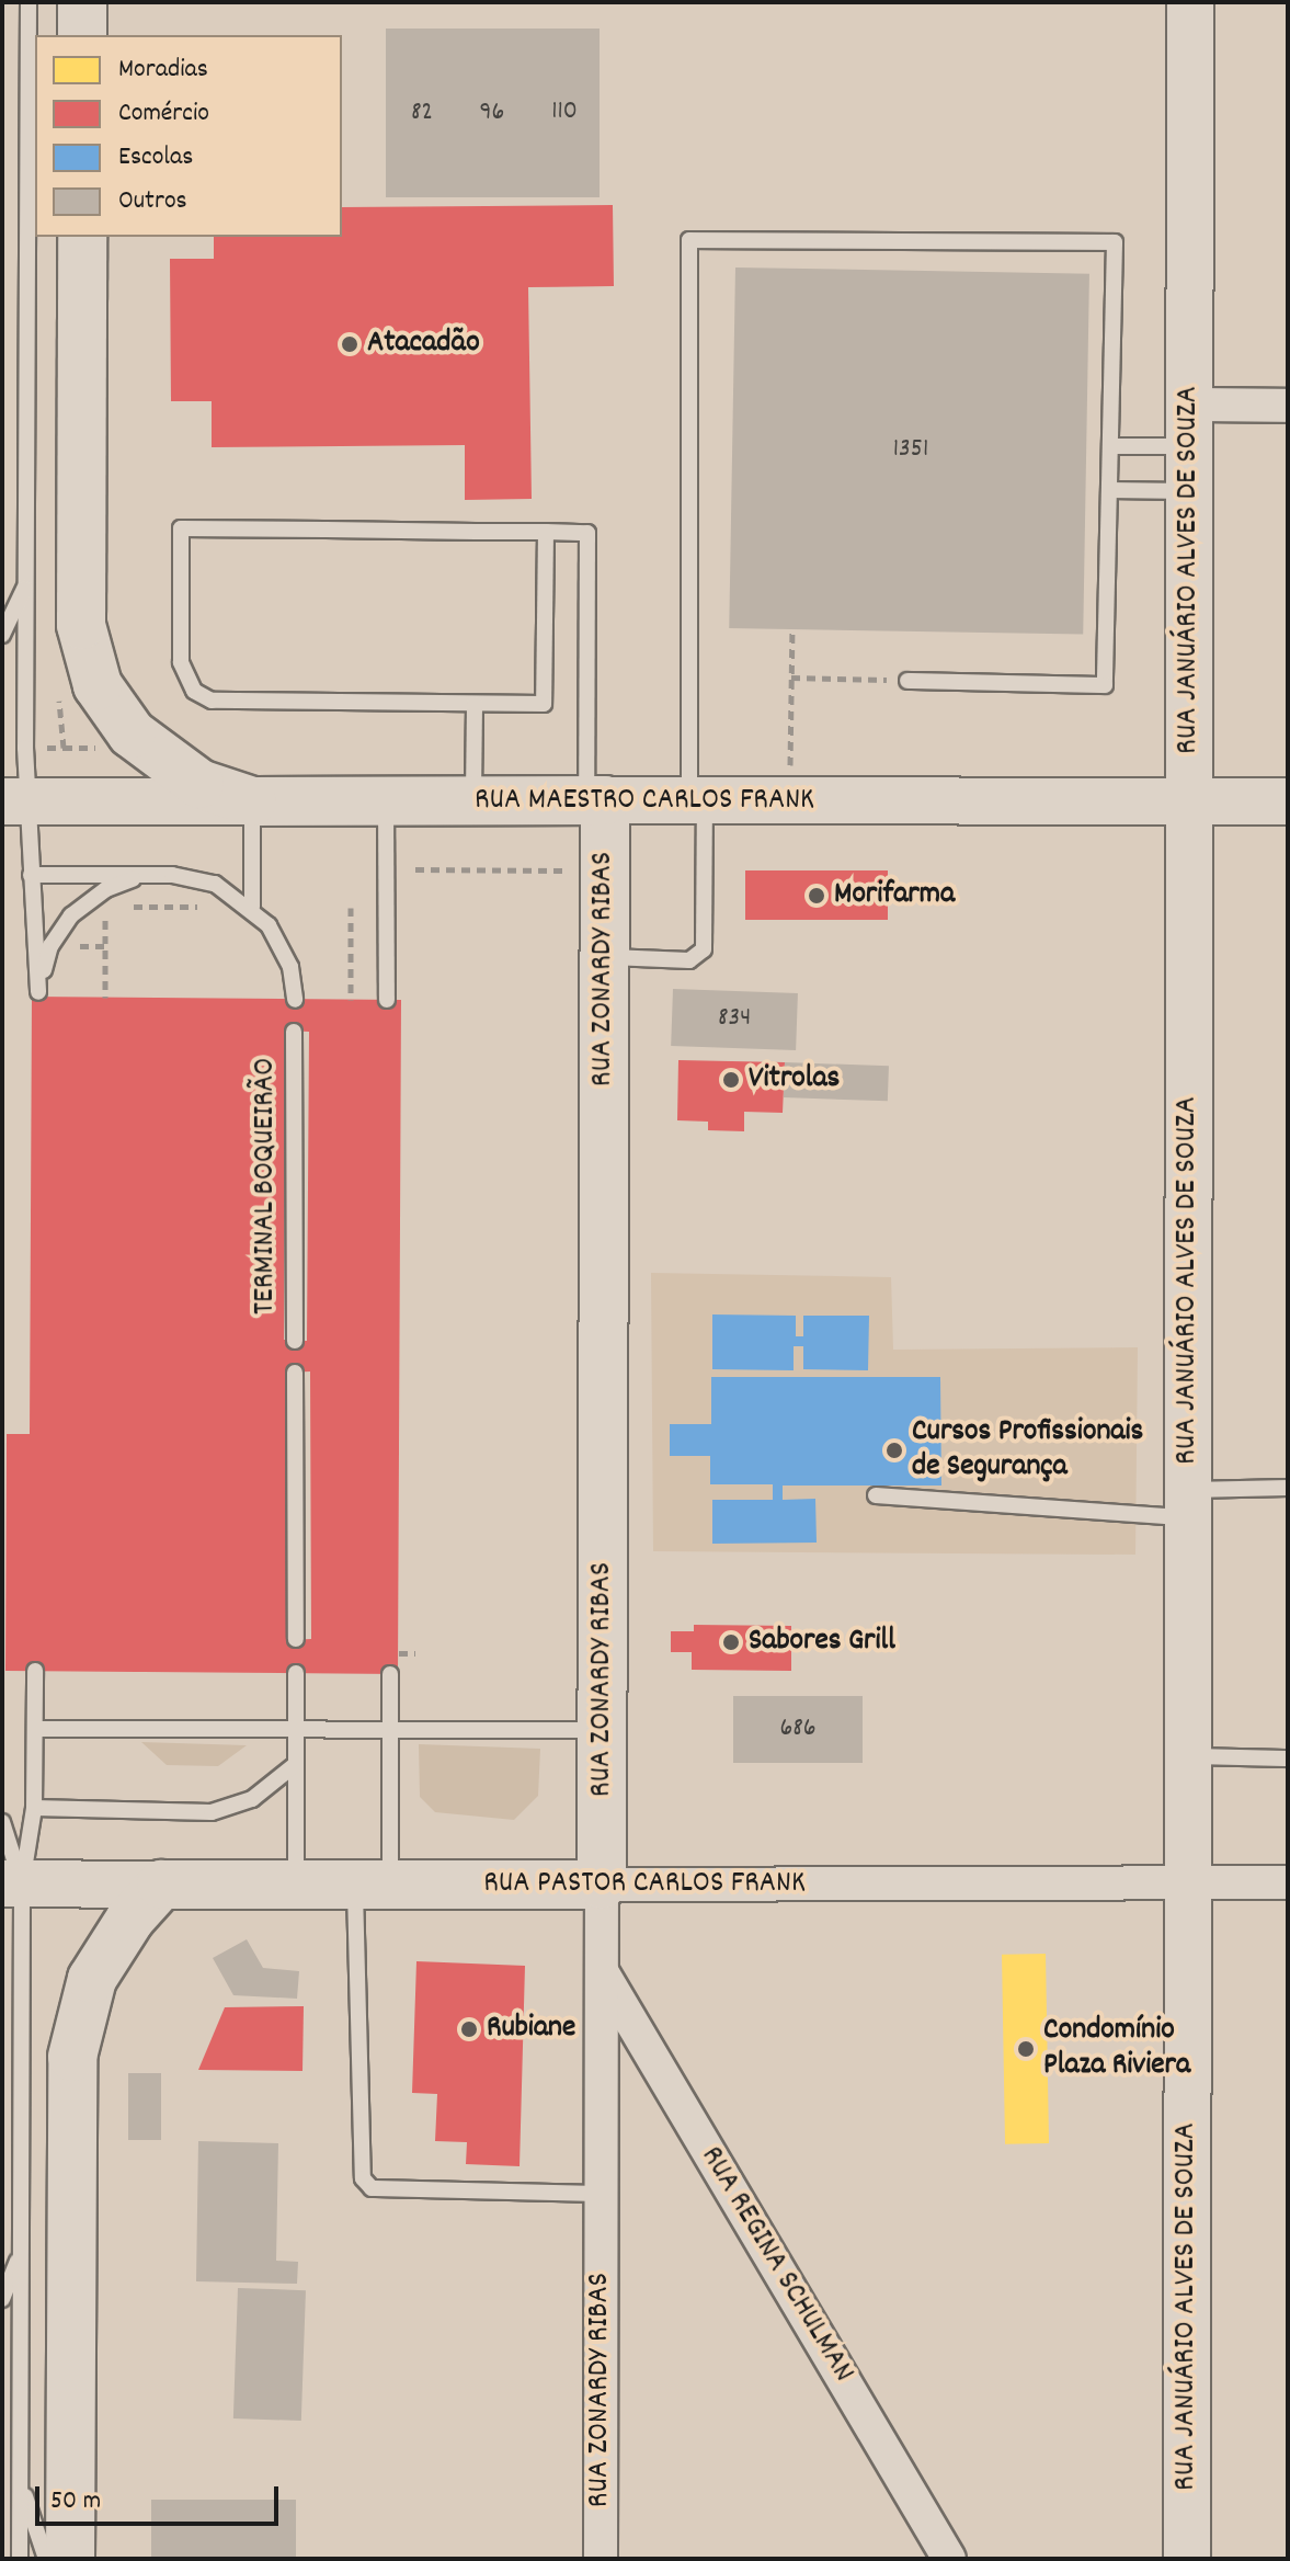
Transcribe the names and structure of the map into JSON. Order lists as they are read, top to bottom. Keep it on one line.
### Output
{"streets":{"main road":["RUA MAESTRO CARLOS FRANK","RUA ZONARDY RIBAS","RUA PASTOR CARLOS FRANK"],"street":["RUA JANUÁRIO ALVES DE SOUZA","RUA REGINA SCHULMAN"],"lane":["TERMINAL BOQUEIRÃO"]},"crossings":[["RUA JANUÁRIO ALVES DE SOUZA","RUA MAESTRO CARLOS FRANK"],["RUA JANUÁRIO ALVES DE SOUZA","RUA PASTOR CARLOS FRANK"],["RUA MAESTRO CARLOS FRANK","RUA ZONARDY RIBAS"],["RUA ZONARDY RIBAS","RUA PASTOR CARLOS FRANK"],["RUA ZONARDY RIBAS","RUA REGINA SCHULMAN"]],"places":["Atacadão","Morifarma","Vitrolas","Cursos Profissionais de Segurança","Sabores Grill","Rubiane","Condomínio Plaza Riviera"],"house_numbers":["110","82","96","1351","834","686"],"legend":["Moradias","Comércio","Escolas","Outros"],"scale_bar":"50 m"}
